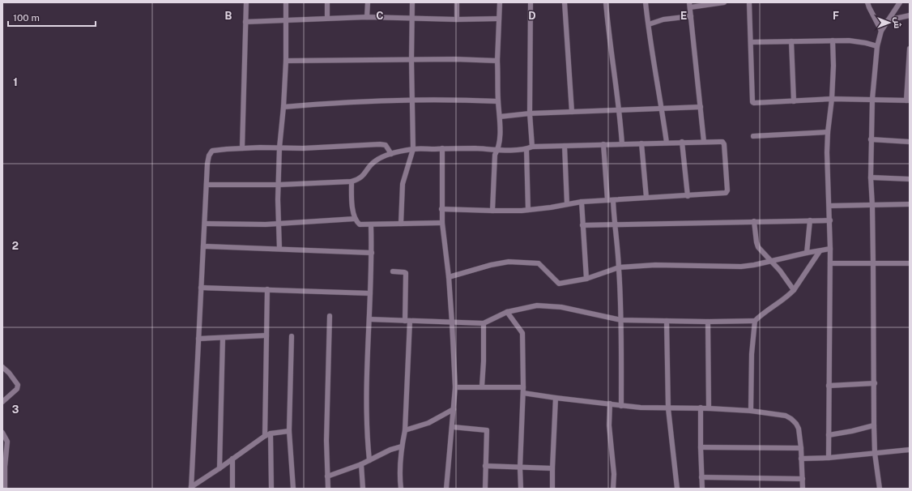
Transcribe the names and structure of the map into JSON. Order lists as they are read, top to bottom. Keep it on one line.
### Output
{"scale_bar":"100 m","north":"right","grid":{"columns":["B","C","D","E","F"],"rows":["1","2","3"]}}
